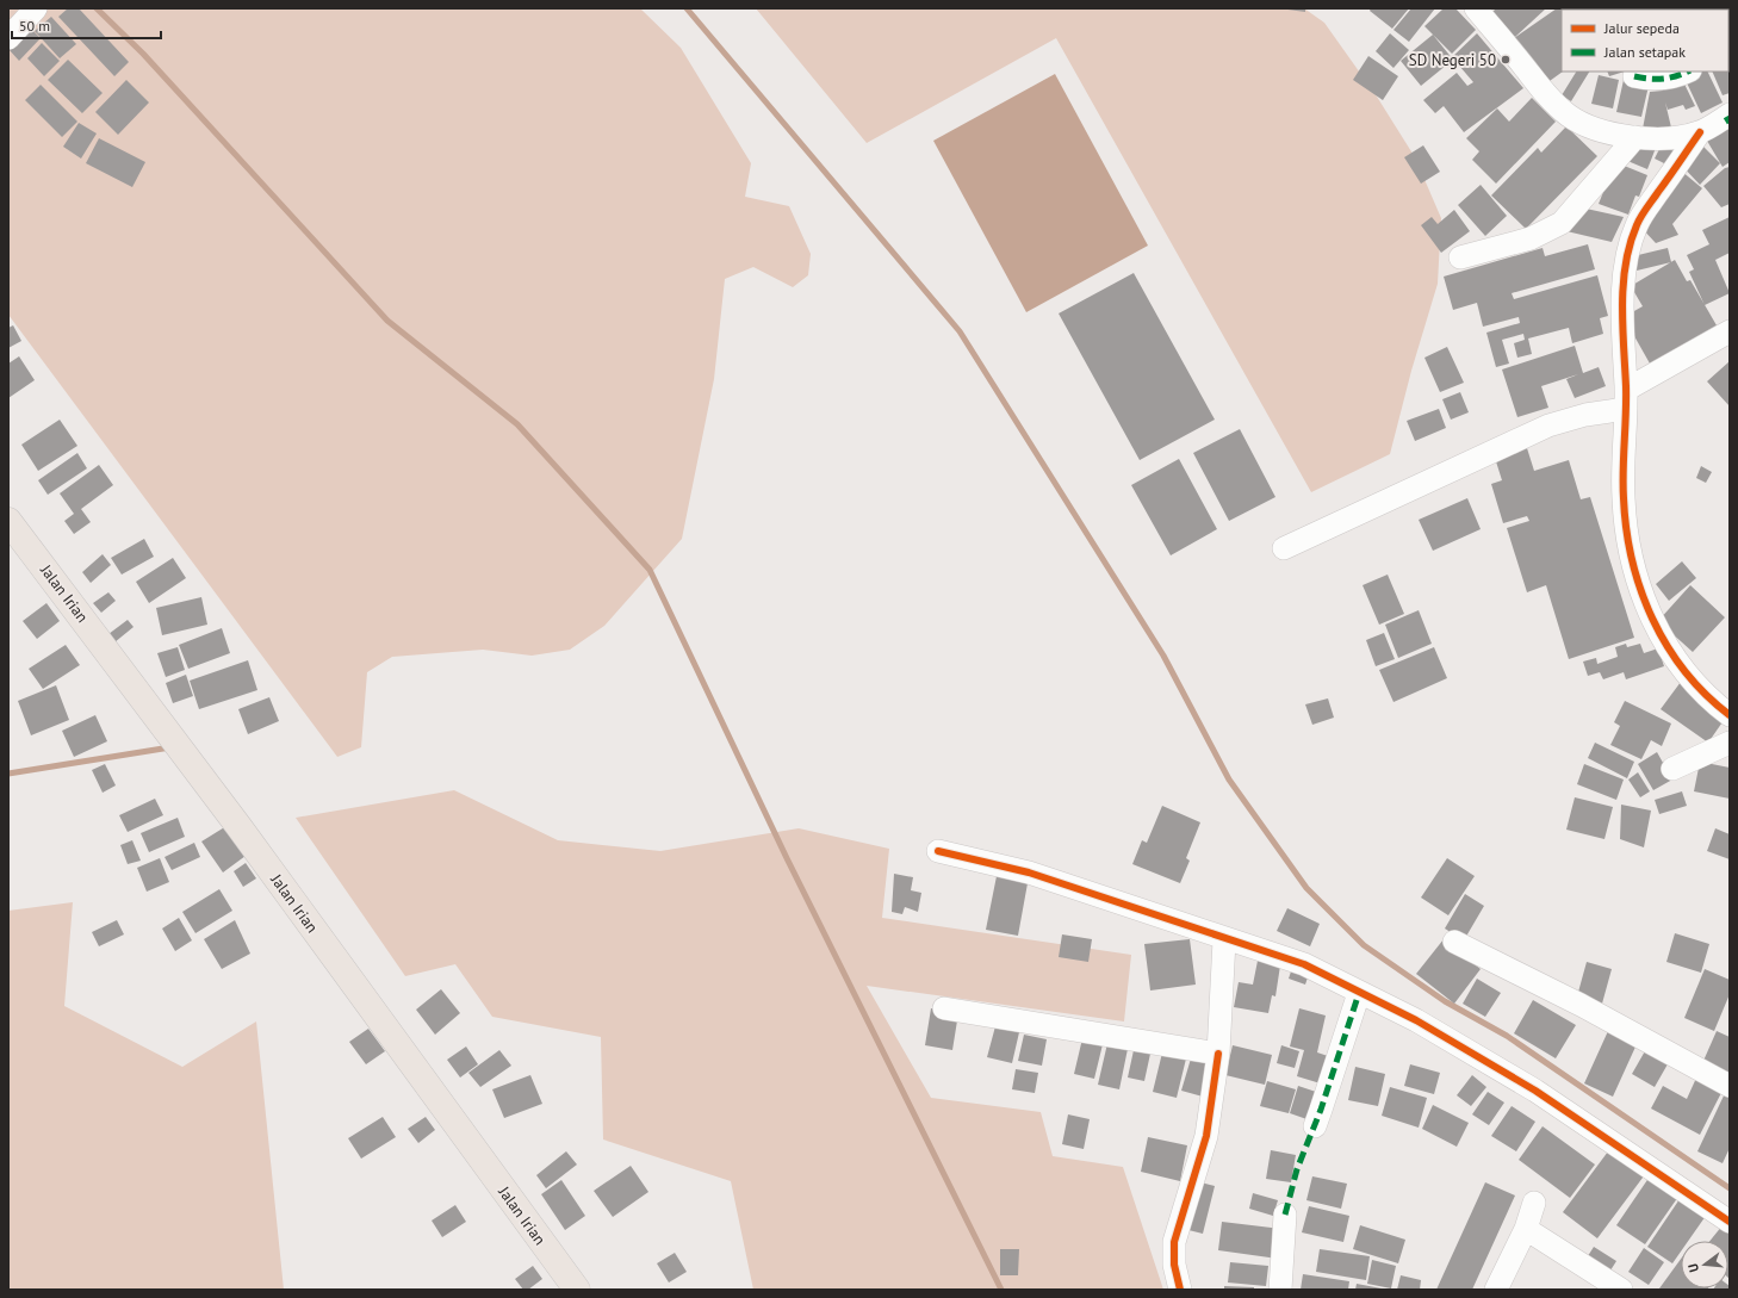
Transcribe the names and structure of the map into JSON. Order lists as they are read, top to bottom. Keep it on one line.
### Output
{"streets":{"main road":["Jalan Irian"]},"places":["SD Negeri 50"],"legend":["Jalur sepeda","Jalan setapak"],"scale_bar":"50 m","north":"left"}
